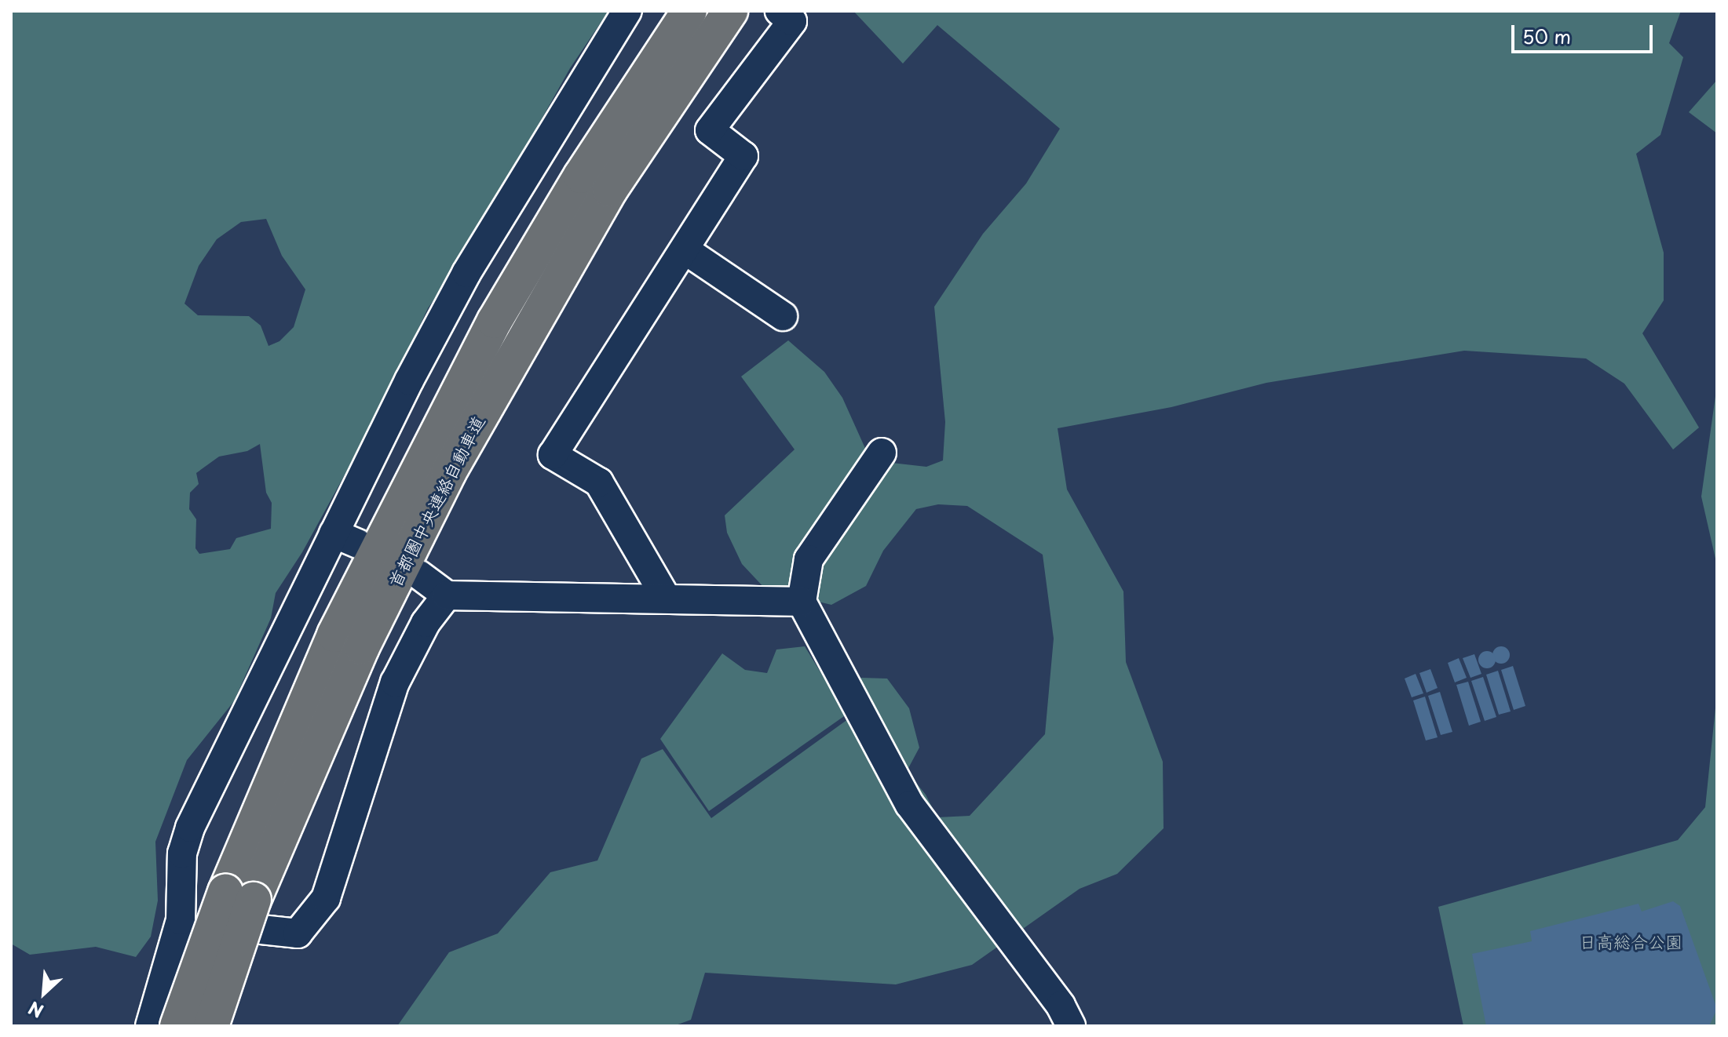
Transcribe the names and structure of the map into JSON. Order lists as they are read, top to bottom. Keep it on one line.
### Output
{"streets":{"highway":["首都圏中央連絡自動車道"]},"parks":["日高総合公園"],"scale_bar":"50 m","north":"bottom left"}
